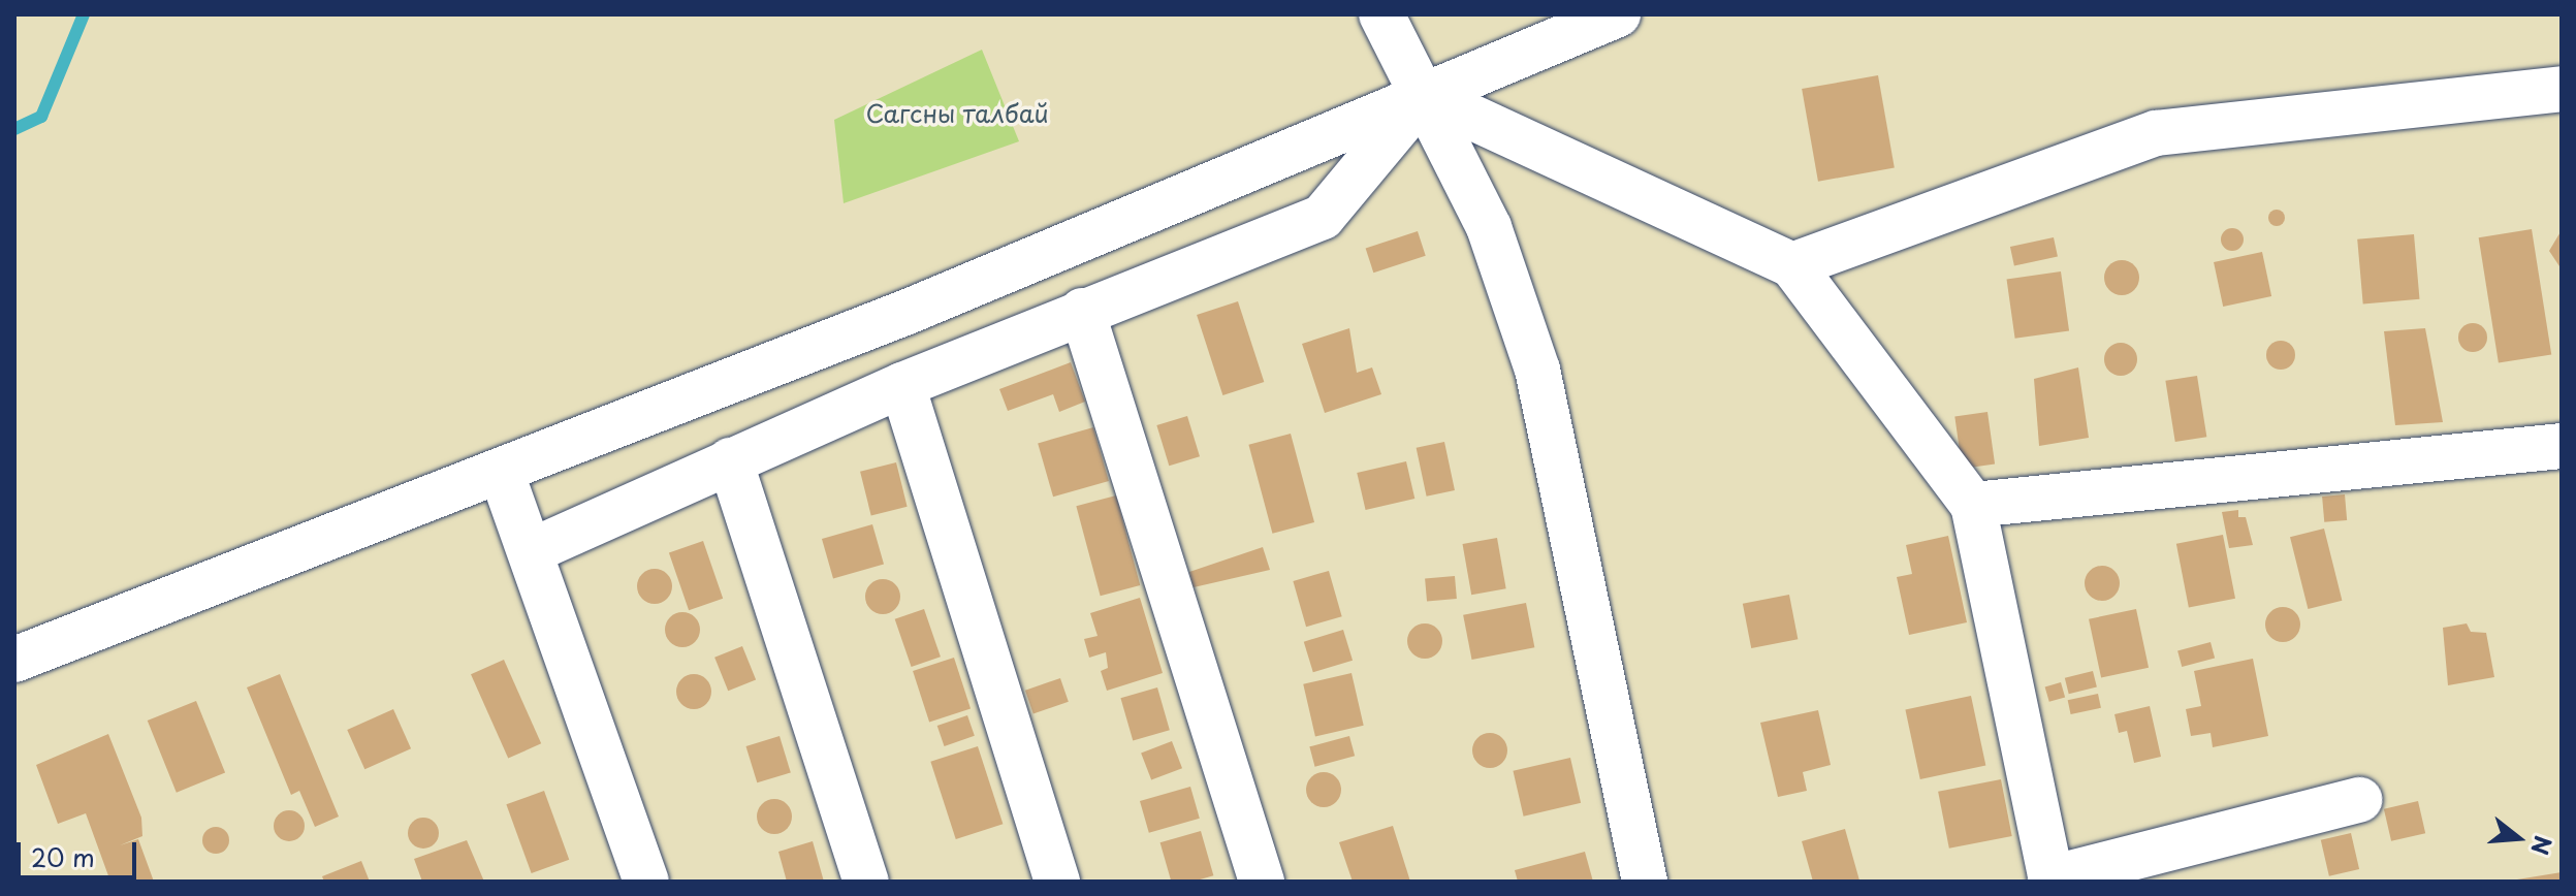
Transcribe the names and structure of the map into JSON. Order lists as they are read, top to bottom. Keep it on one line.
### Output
{"parks":["Сагсны талбай"],"scale_bar":"20 m","north":"right"}
